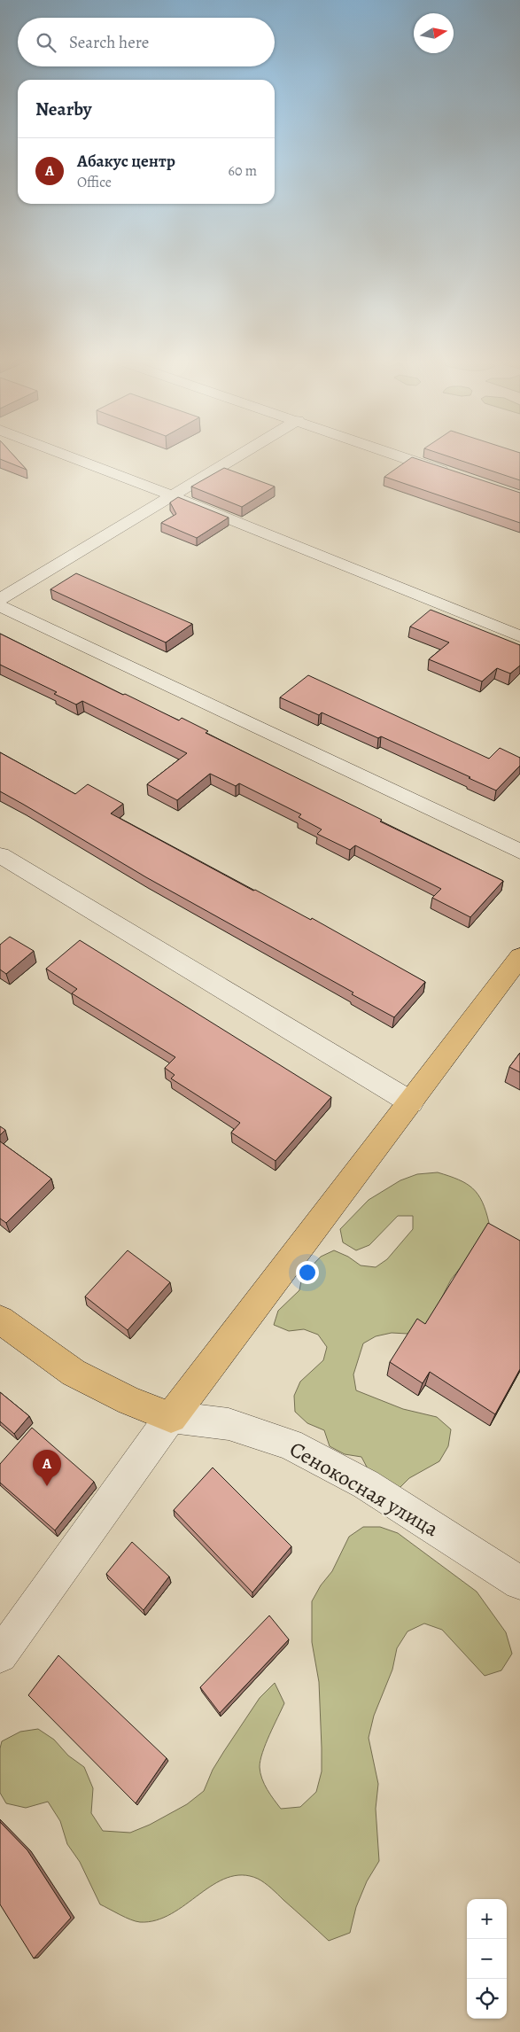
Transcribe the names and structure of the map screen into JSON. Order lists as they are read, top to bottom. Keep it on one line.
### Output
{"streets":{"street":["Сенокосная улица"]},"north":"right","page":{"search":"Search here","heading":"Nearby","list":[{"mark":"A","name":"Абакус центр","note":"Office","value":"60 m"}],"pins":"A","map_buttons":["+","−"]}}
